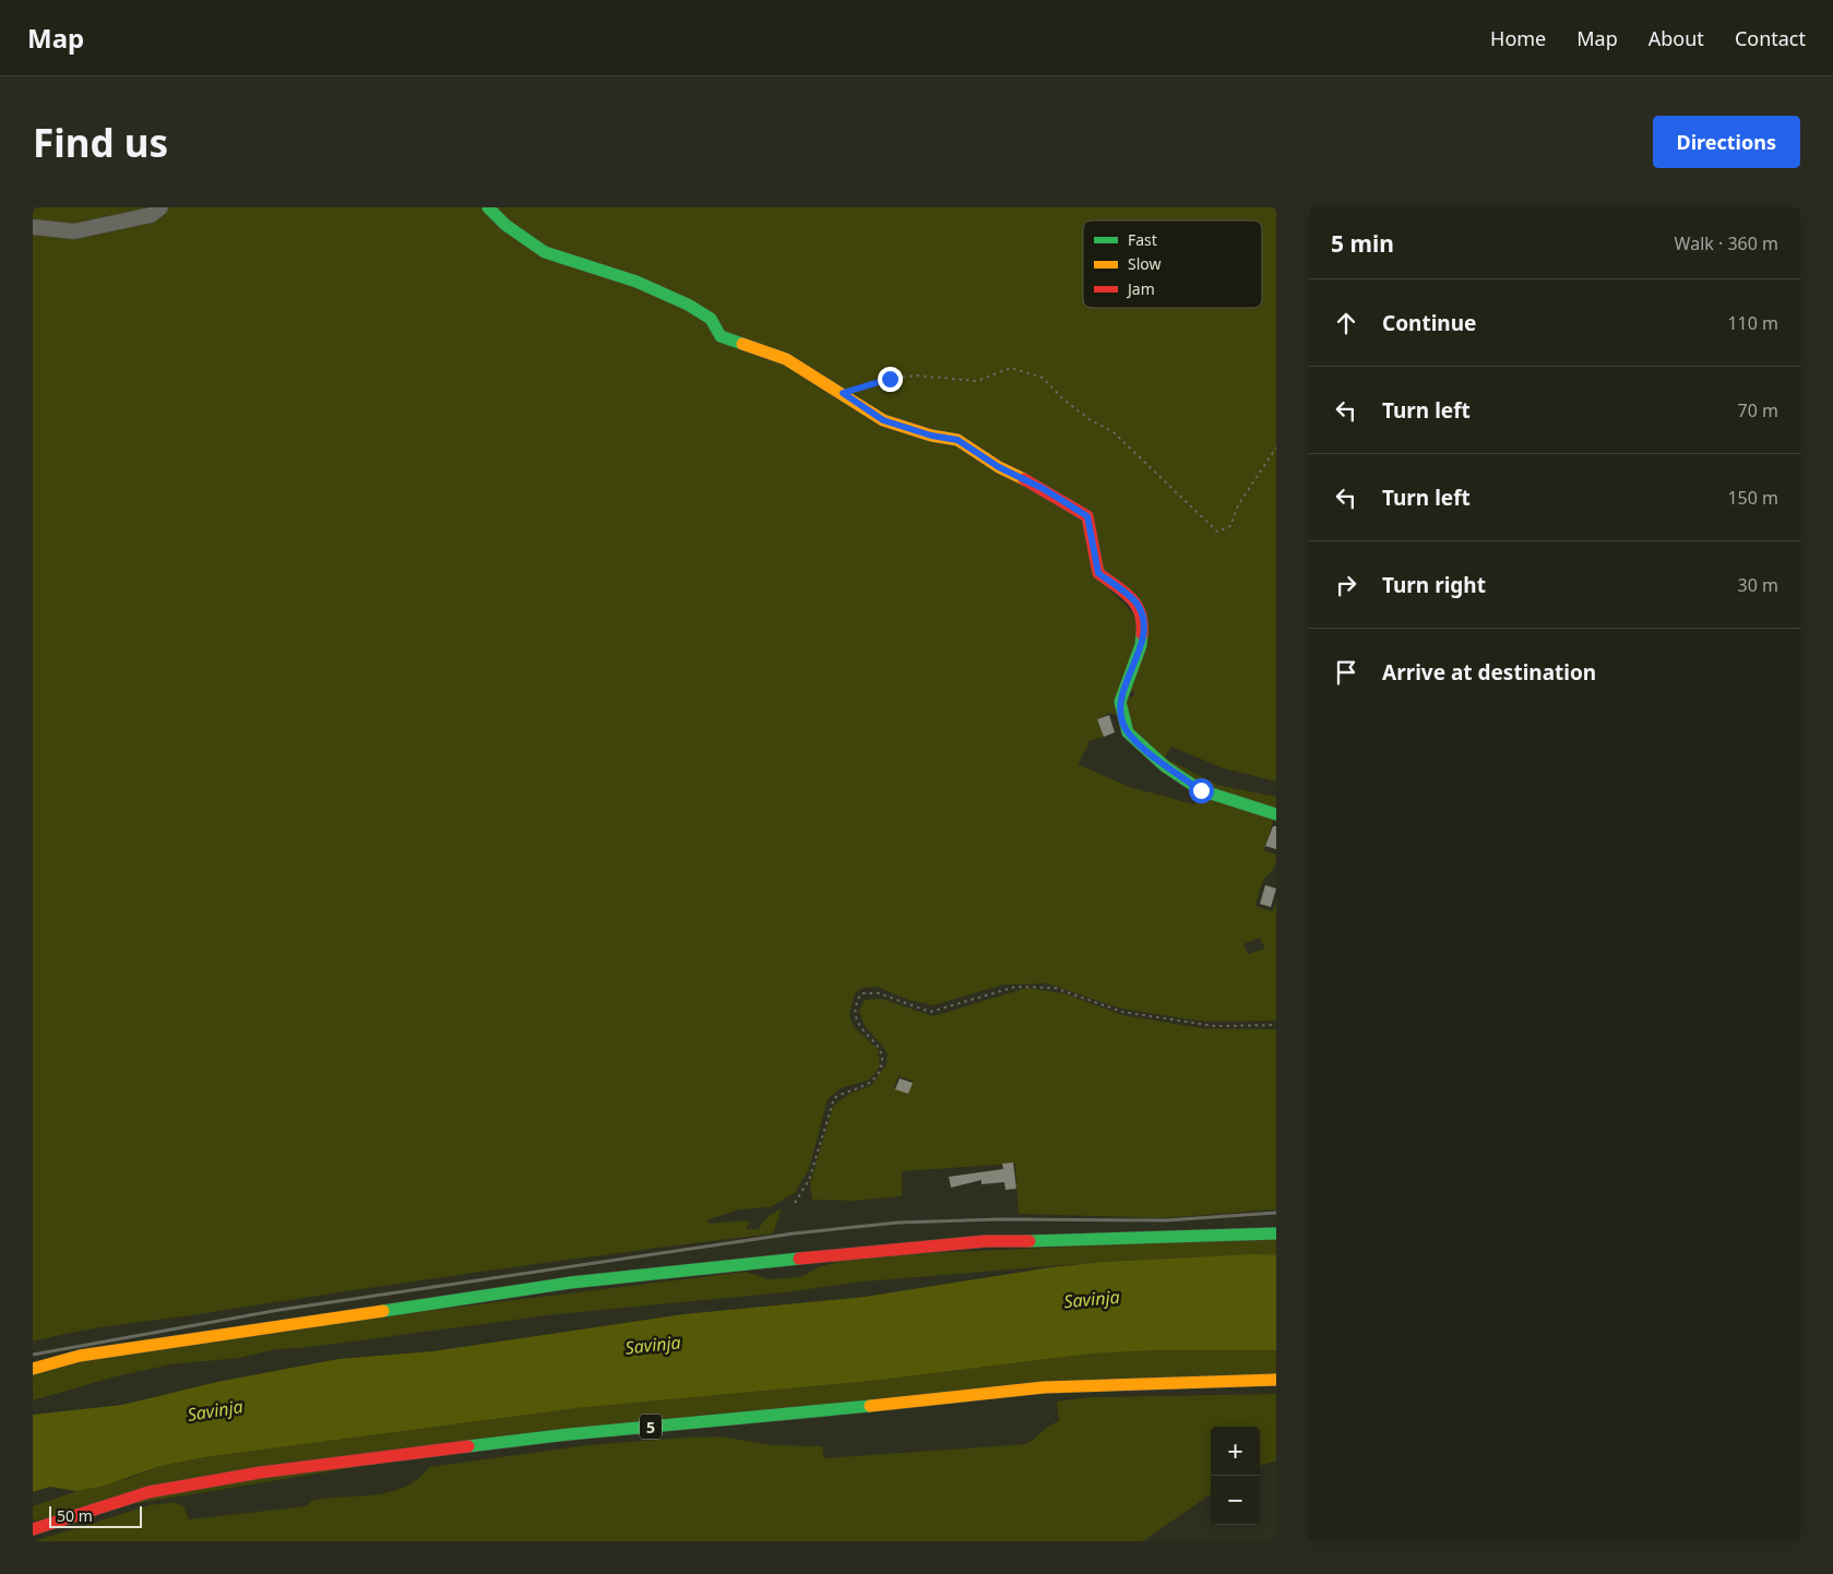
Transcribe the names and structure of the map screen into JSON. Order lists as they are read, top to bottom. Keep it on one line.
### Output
{"streets":{"street":["5"]},"water":["Savinja"],"legend":["Fast","Slow","Jam"],"scale_bar":"50 m","page":{"header":"Map","nav":["Home","Map","About","Contact"],"buttons":"Directions","title":"Find us","heading":["5 min","Walk · 360 m"],"list":[["Continue","110 m"],["Turn left","70 m"],["Turn left","150 m"],["Turn right","30 m"],"Arrive at destination"],"map_buttons":["+","−"],"scale":"50 m"}}
